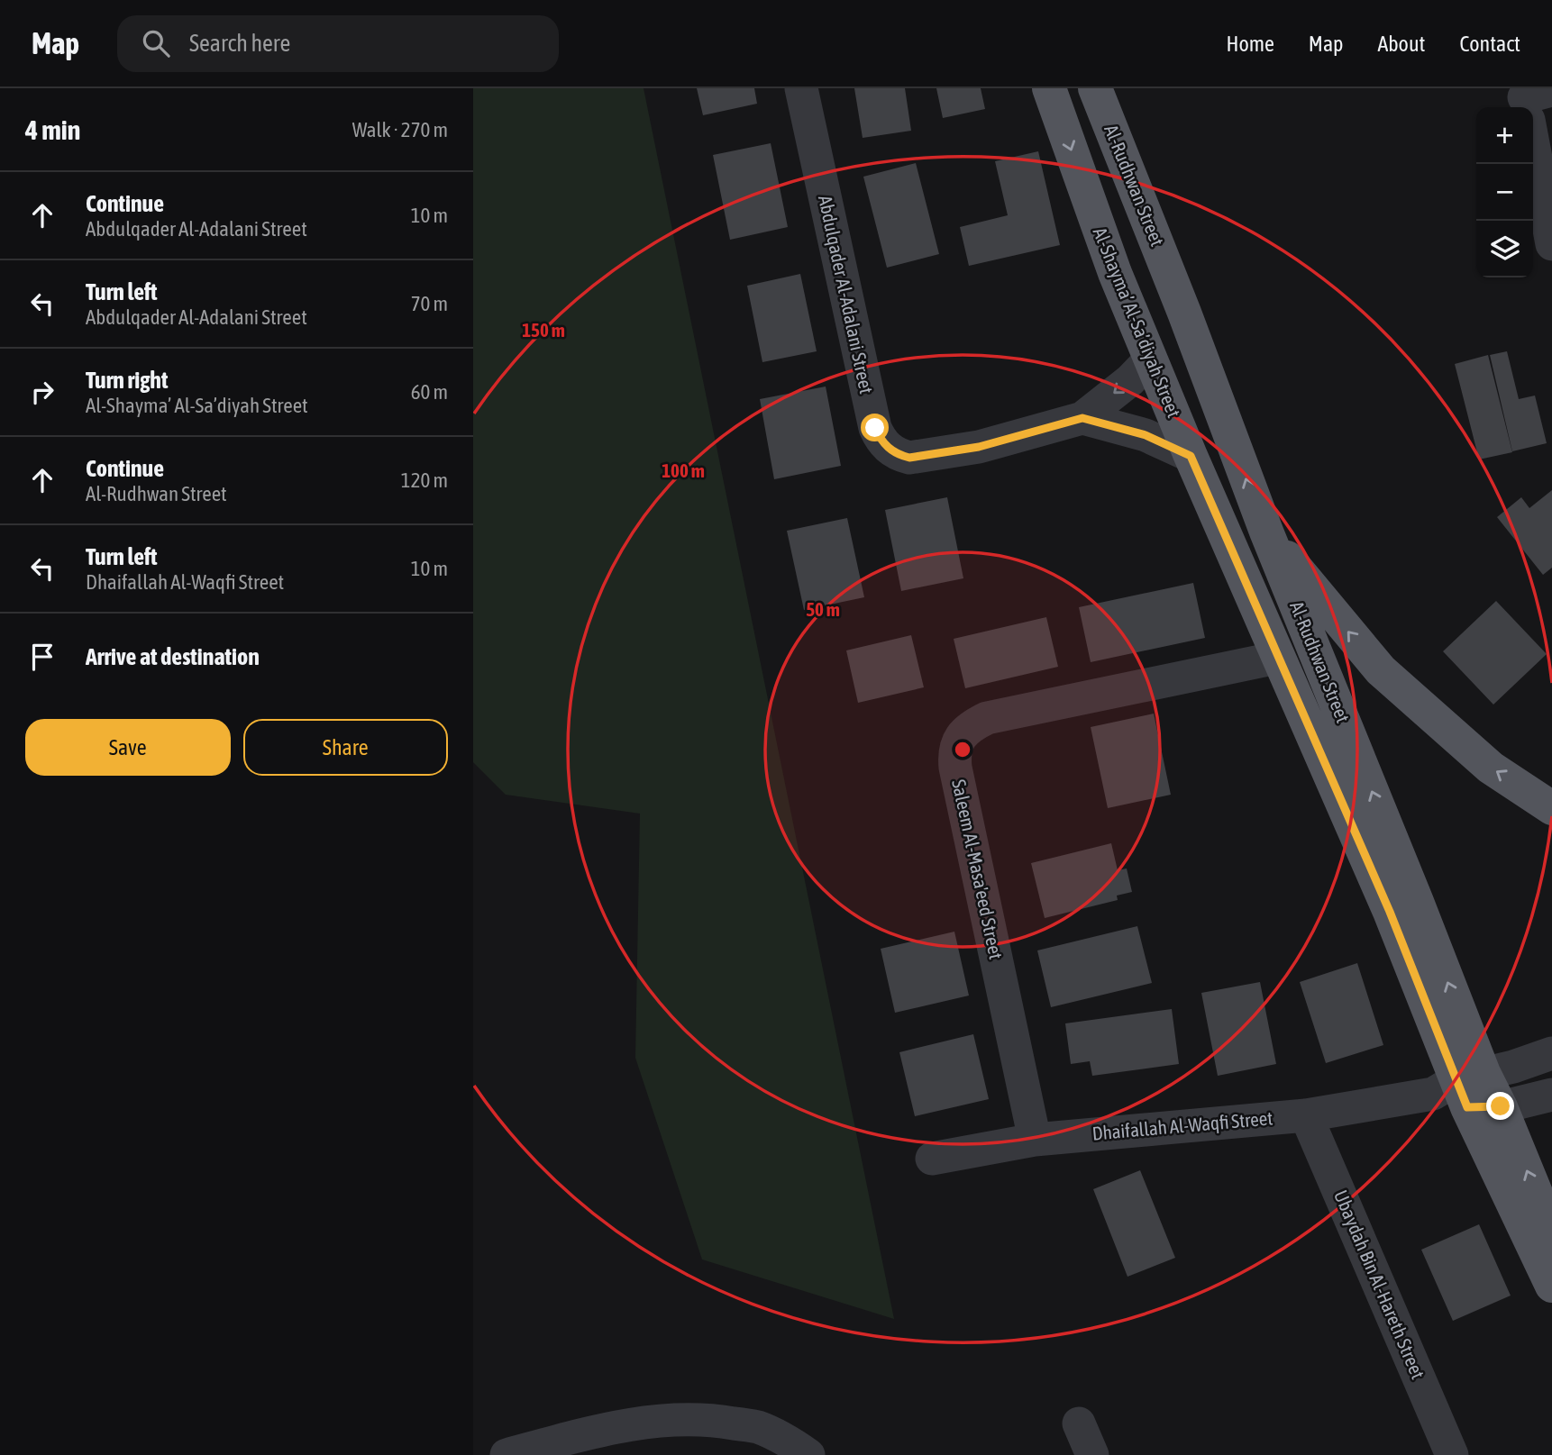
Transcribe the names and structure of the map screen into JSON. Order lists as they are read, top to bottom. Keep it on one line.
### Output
{"streets":{"main road":["Al-Rudhwan Street","Al-Shayma’ Al-Sa’diyah Street"],"street":["Abdulqader Al-Adalani Street","Saleem Al-Masa'eed Street","Dhaifallah Al-Waqfi Street","Ubaydah Bin Al-Hareth Street"]},"crossings":[["Al-Rudhwan Street","Al-Shayma’ Al-Sa’diyah Street"],["Al-Rudhwan Street","Saleem Al-Masa'eed Street"],["Al-Rudhwan Street","Dhaifallah Al-Waqfi Street"],["Abdulqader Al-Adalani Street","Al-Shayma’ Al-Sa’diyah Street"],["Al-Shayma’ Al-Sa’diyah Street","Saleem Al-Masa'eed Street"],["Saleem Al-Masa'eed Street","Dhaifallah Al-Waqfi Street"],["Dhaifallah Al-Waqfi Street","Ubaydah Bin Al-Hareth Street"]],"one_way":["Al-Shayma’ Al-Sa’diyah Street"],"page":{"header":"Map","search":"Search here","nav":["Home","Map","About","Contact"],"heading":["4 min","Walk · 270 m"],"map_buttons":["+","−"],"list":[["Continue","Abdulqader Al-Adalani Street","10 m"],["Turn left","Abdulqader Al-Adalani Street","70 m"],["Turn right","Al-Shayma’ Al-Sa’diyah Street","60 m"],["Continue","Al-Rudhwan Street","120 m"],["Turn left","Dhaifallah Al-Waqfi Street","10 m"],"Arrive at destination"],"buttons":["Save","Share"]},"rings":["150 m","100 m","50 m"]}
